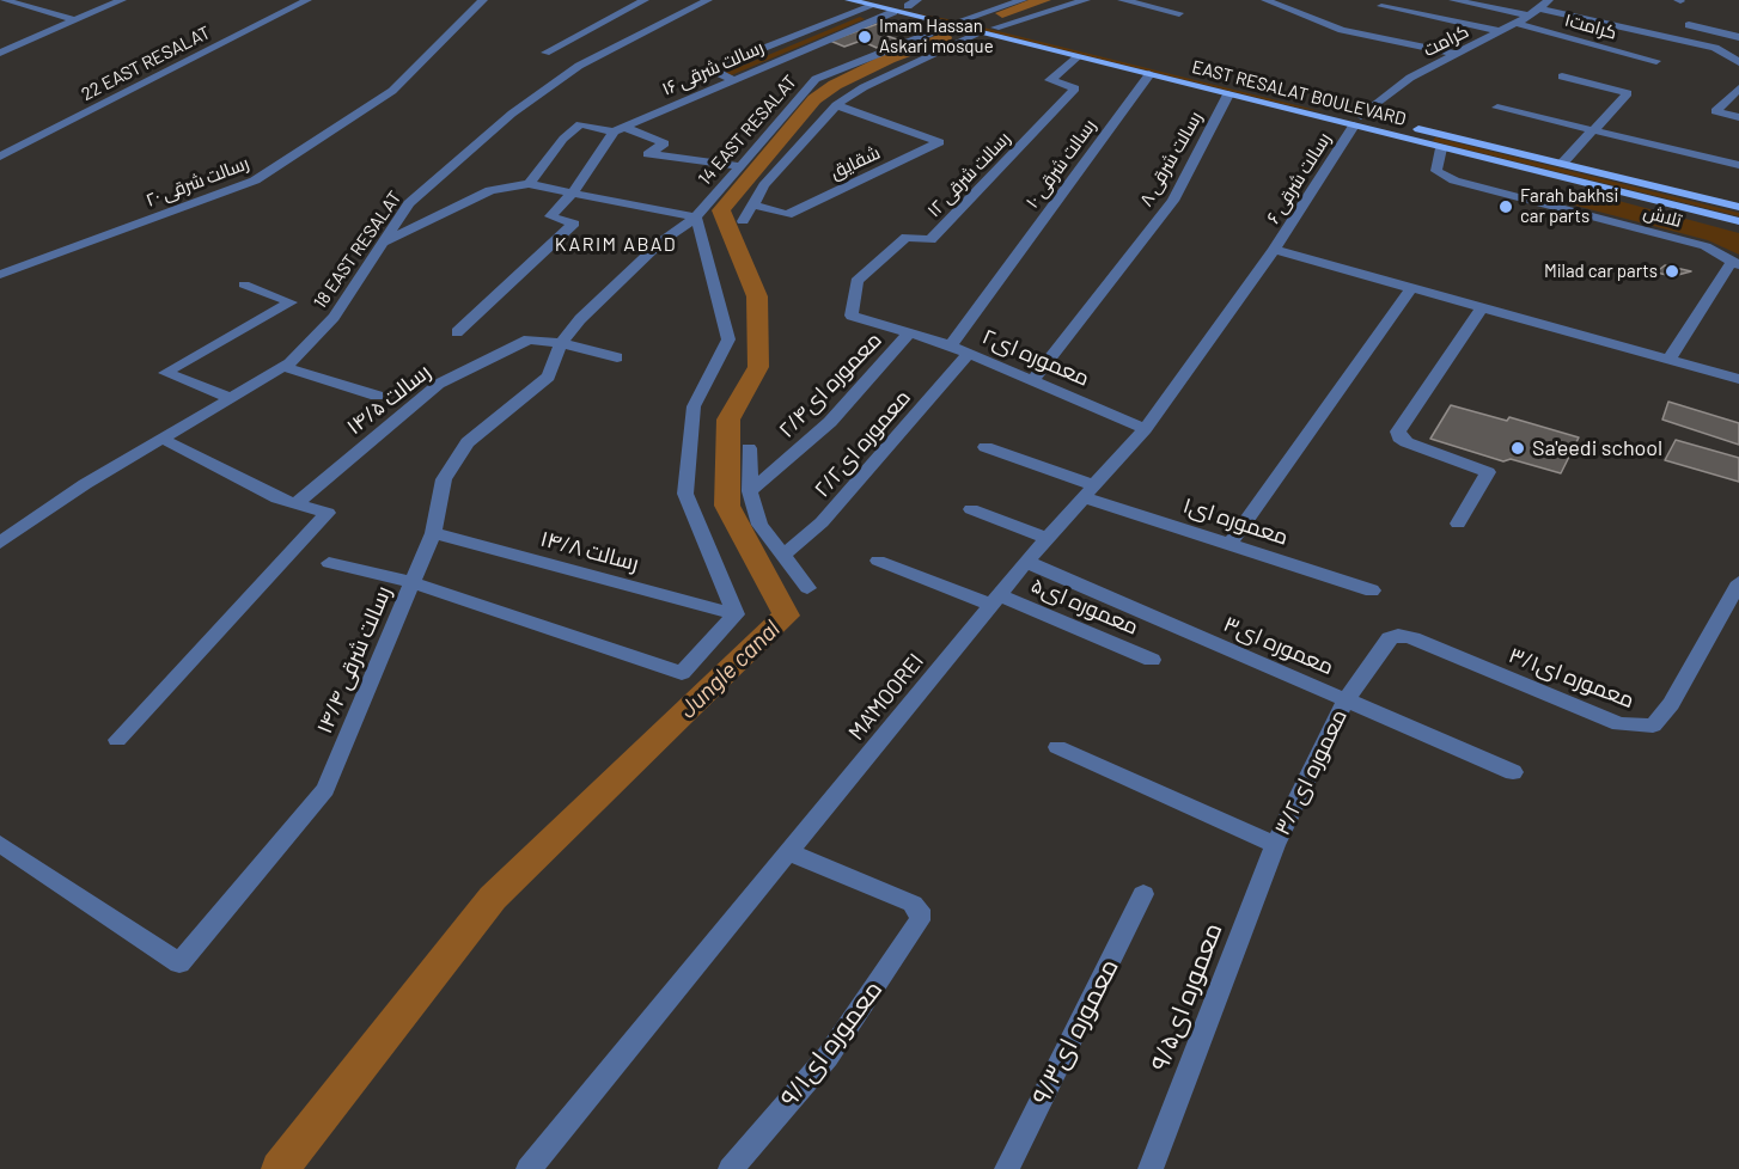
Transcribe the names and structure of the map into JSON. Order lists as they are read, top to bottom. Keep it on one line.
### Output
{"streets":{"main road":["EAST RESALAT BOULEVARD"],"street":["کرامت۱","کرامت","22 EAST RESALAT","رسالت شرقی ۱۶","14 EAST RESALAT","رسالت شرقی ۸","شقایق","رسالت شرقی ۱۰","رسالت شرقی ۱۲","رسالت شرقی ۶","تلاش","18 EAST RESALAT","معموره ای۲","معموره ای۲/۴","رسالت ۱۴/۵","معموره ای۲/۲","معموره ای۱","رسالت ۱۴/۸","معموره ای۵","معموره ای۳","رسالت شرقی ۱۴/۴","معموره ای۳/۱","MA'MOOREI","معموره ای۳/۲","معموره ای۹/۵","معموره ای۹/۳","معموره ای۹/۱"]},"crossings":[["کرامت۱","کرامت"],["کرامت","EAST RESALAT BOULEVARD"],["کرامت","رسالت شرقی ۶"],["رسالت شرقی ۱۶","EAST RESALAT BOULEVARD"],["EAST RESALAT BOULEVARD","14 EAST RESALAT"],["EAST RESALAT BOULEVARD","رسالت شرقی ۸"],["EAST RESALAT BOULEVARD","رسالت شرقی ۱۰"],["EAST RESALAT BOULEVARD","رسالت شرقی ۱۲"],["EAST RESALAT BOULEVARD","رسالت شرقی ۶"],["EAST RESALAT BOULEVARD","تلاش"],["14 EAST RESALAT","رسالت شرقی ۱۴/۴"],["رسالت شرقی ۸","معموره ای۲"],["رسالت شرقی ۱۰","معموره ای۲"],["رسالت شرقی ۱۲","معموره ای۲"],["رسالت شرقی ۶","MA'MOOREI"],["معموره ای۲","معموره ای۲/۴"],["معموره ای۲","معموره ای۲/۲"],["معموره ای۲","MA'MOOREI"],["رسالت ۱۴/۵","رسالت شرقی ۱۴/۴"],["معموره ای۱","MA'MOOREI"],["رسالت ۱۴/۸","رسالت شرقی ۱۴/۴"],["معموره ای۵","MA'MOOREI"],["معموره ای۳","معموره ای۳/۱"],["معموره ای۳","MA'MOOREI"],["معموره ای۳","معموره ای۳/۲"],["معموره ای۳/۱","معموره ای۳/۲"],["MA'MOOREI","معموره ای۹/۱"],["معموره ای۳/۲","معموره ای۹/۵"]],"districts":["KARIM ABAD"],"water":["Jungle canal"],"places":["Imam Hassan Askari mosque","Farah bakhsi car parts","Milad car parts","Sa'eedi school"]}
